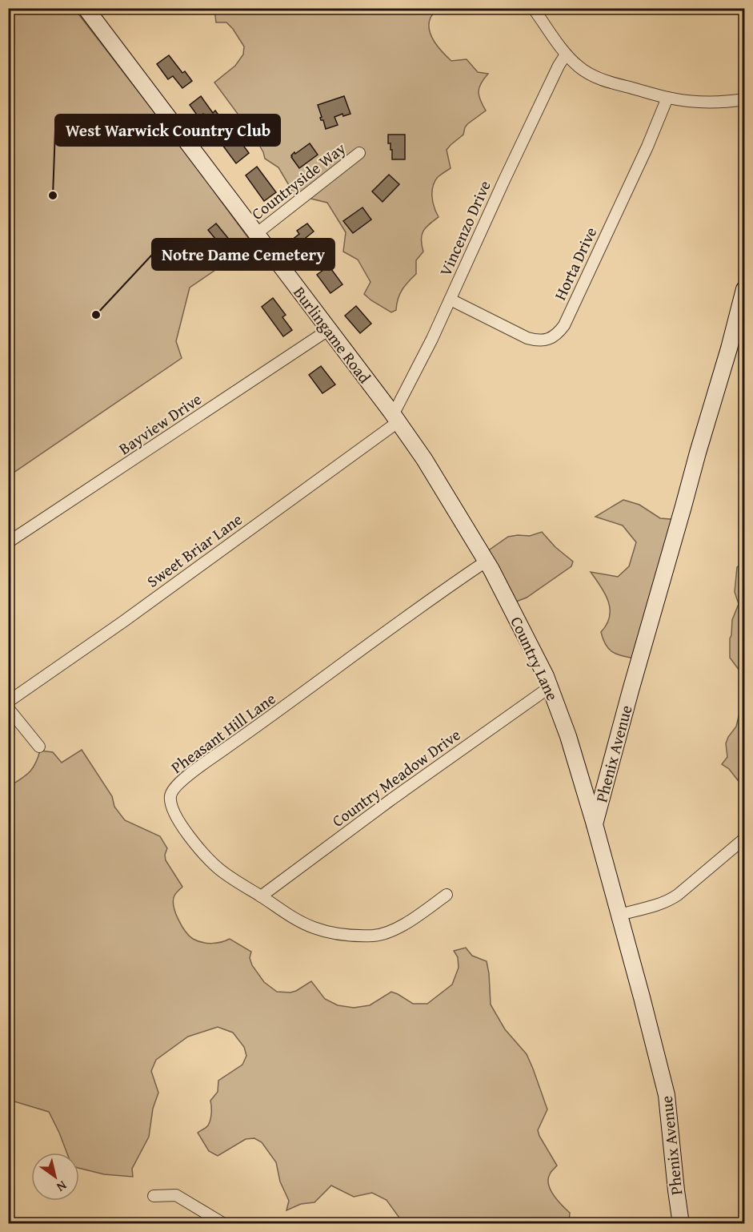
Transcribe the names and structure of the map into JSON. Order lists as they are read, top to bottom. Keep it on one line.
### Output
{"streets":{"street":["Countryside Way","Vincenzo Drive","Horta Drive","Burlingame Road","Bayview Drive","Sweet Briar Lane","Country Lane","Pheasant Hill Lane","Phenix Avenue","Country Meadow Drive"]},"crossings":[["Countryside Way","Burlingame Road"],["Vincenzo Drive","Horta Drive"],["Vincenzo Drive","Burlingame Road"],["Vincenzo Drive","Sweet Briar Lane"],["Burlingame Road","Bayview Drive"],["Burlingame Road","Sweet Briar Lane"],["Burlingame Road","Country Lane"],["Country Lane","Pheasant Hill Lane"],["Country Lane","Phenix Avenue"],["Country Lane","Country Meadow Drive"],["Pheasant Hill Lane","Country Meadow Drive"]],"places":["West Warwick Country Club","Notre Dame Cemetery"],"north":"bottom right"}
